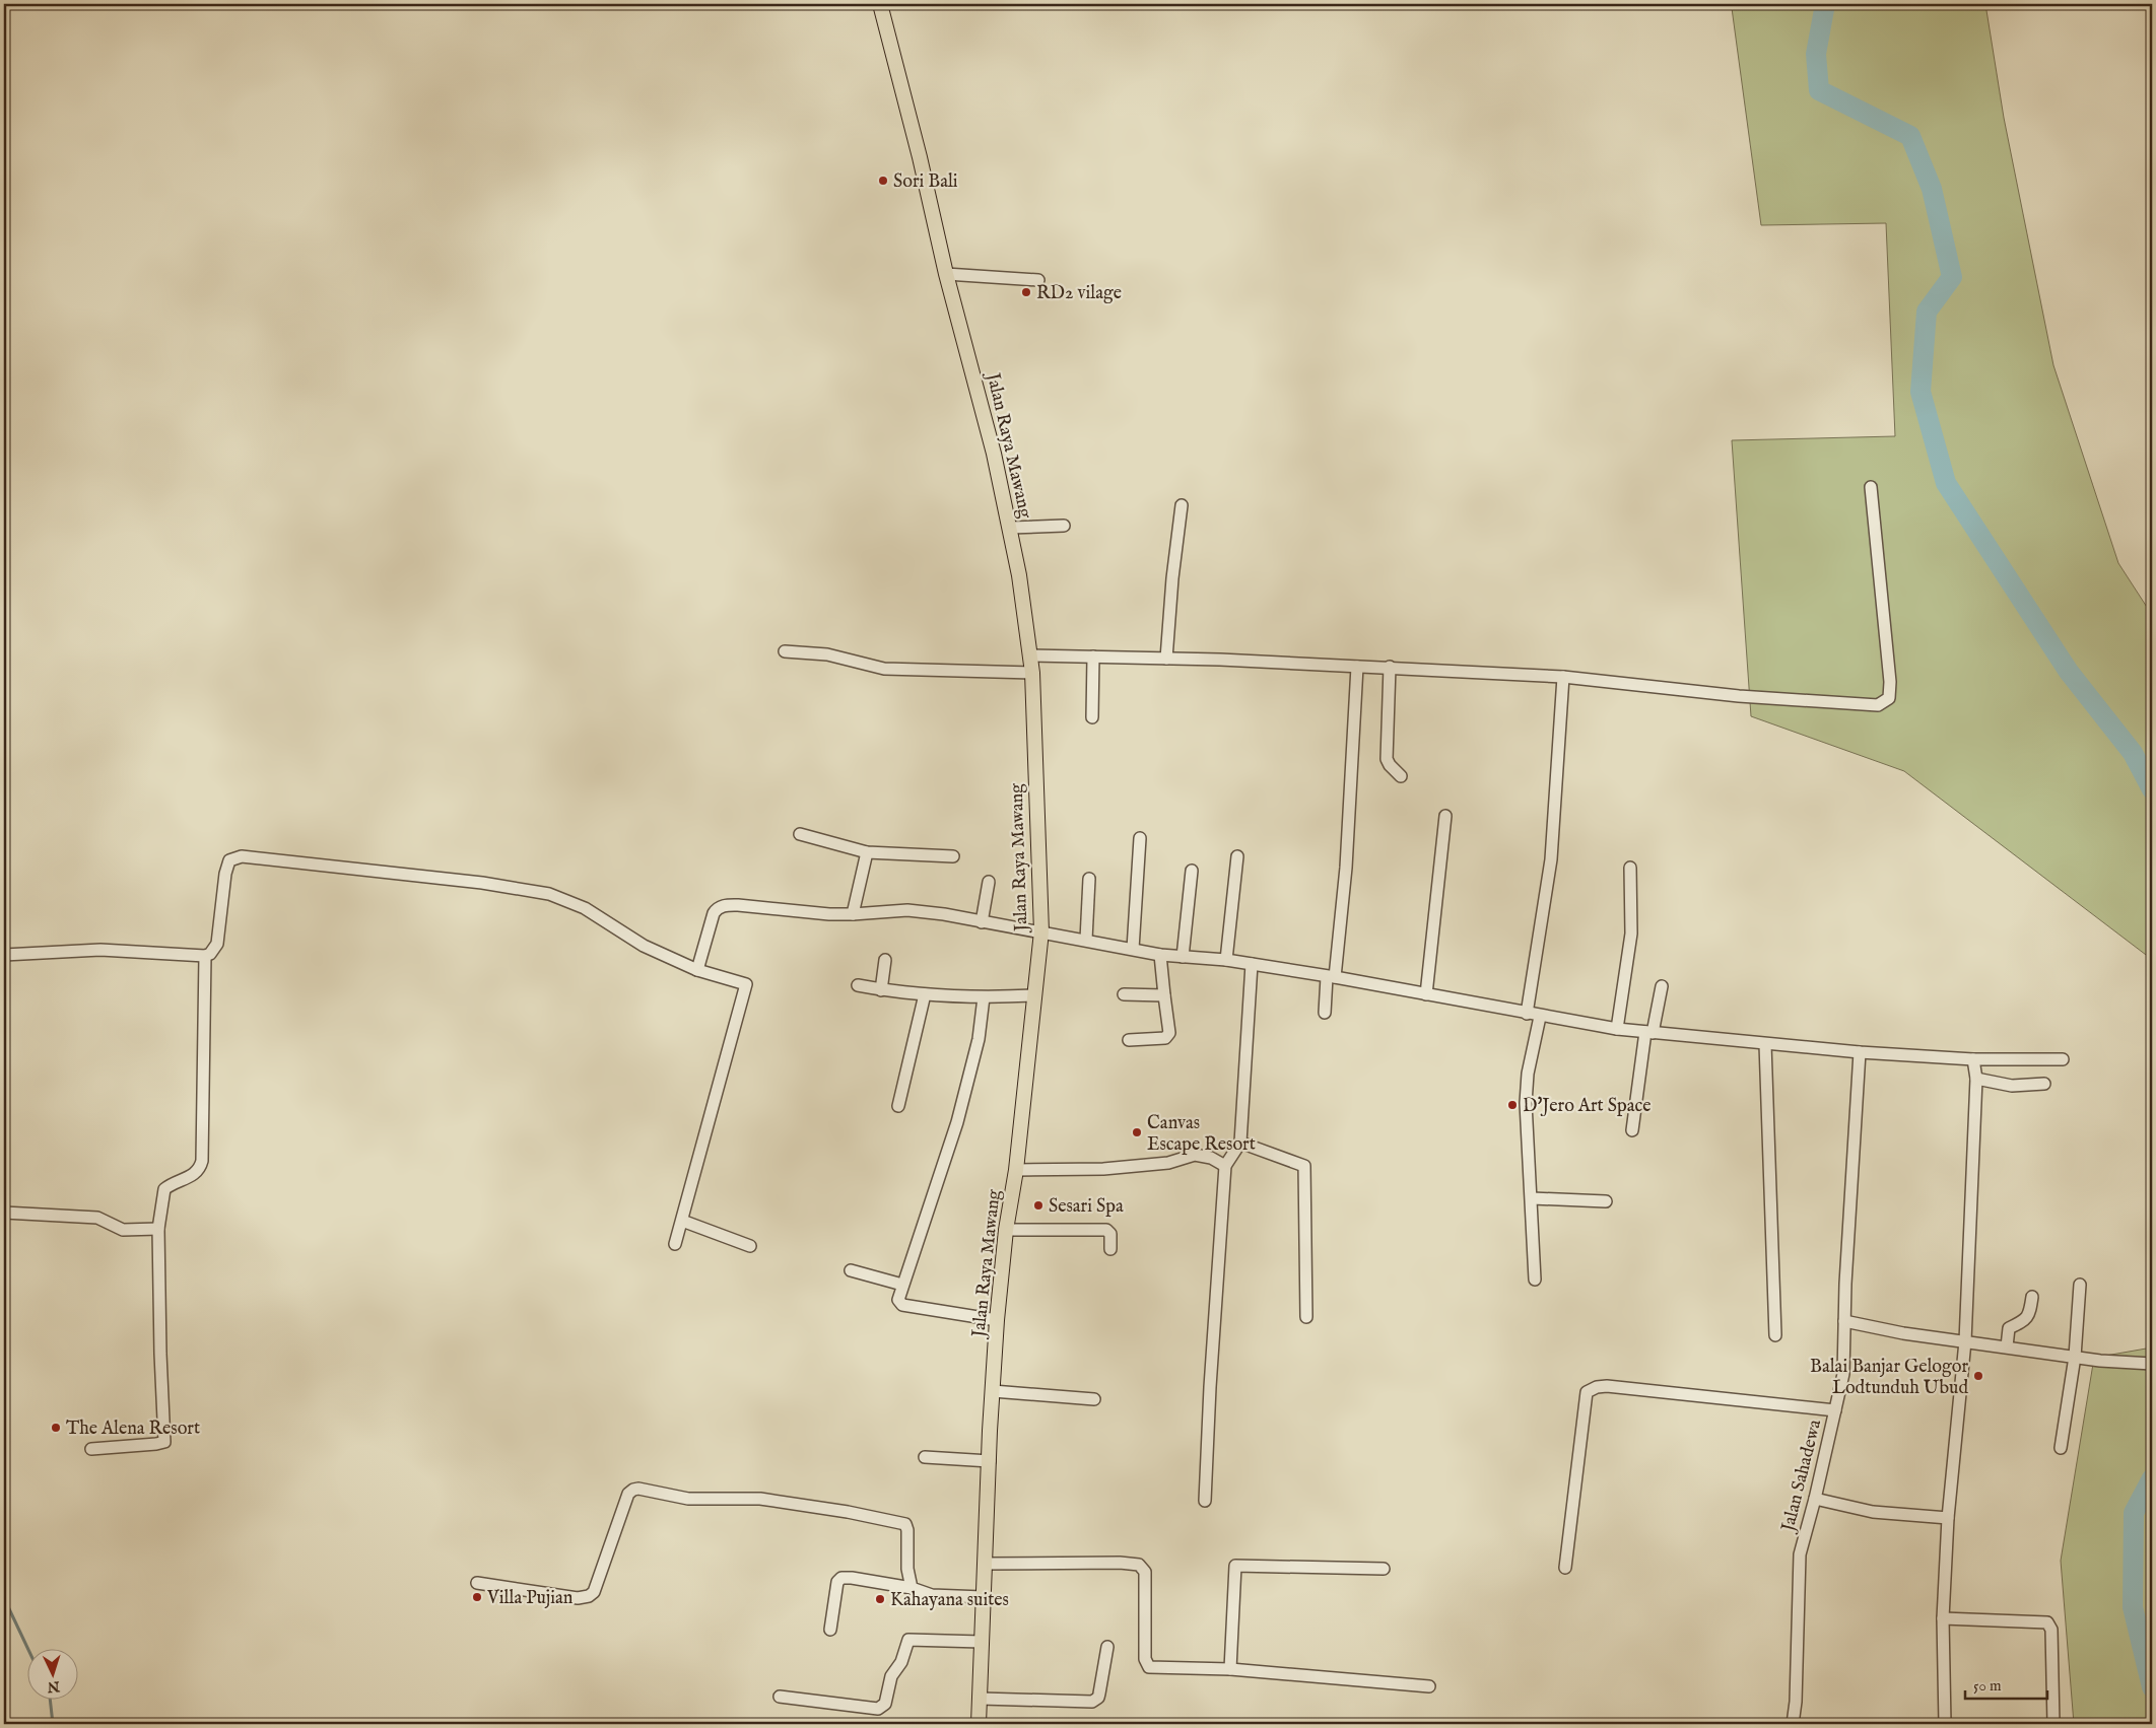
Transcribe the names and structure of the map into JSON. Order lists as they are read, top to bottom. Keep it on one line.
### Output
{"streets":{"main road":["Jalan Raya Mawang"],"street":["Jalan Sahadewa"]},"places":["Sori Bali","RD2 vilage","D'Jero Art Space","Canvas Escape Resort","Sesari Spa","Balai Banjar Gelogor Lodtunduh Ubud","The Alena Resort","Villa Pujian","Kahayana suites"],"scale_bar":"50 m","north":"bottom"}
